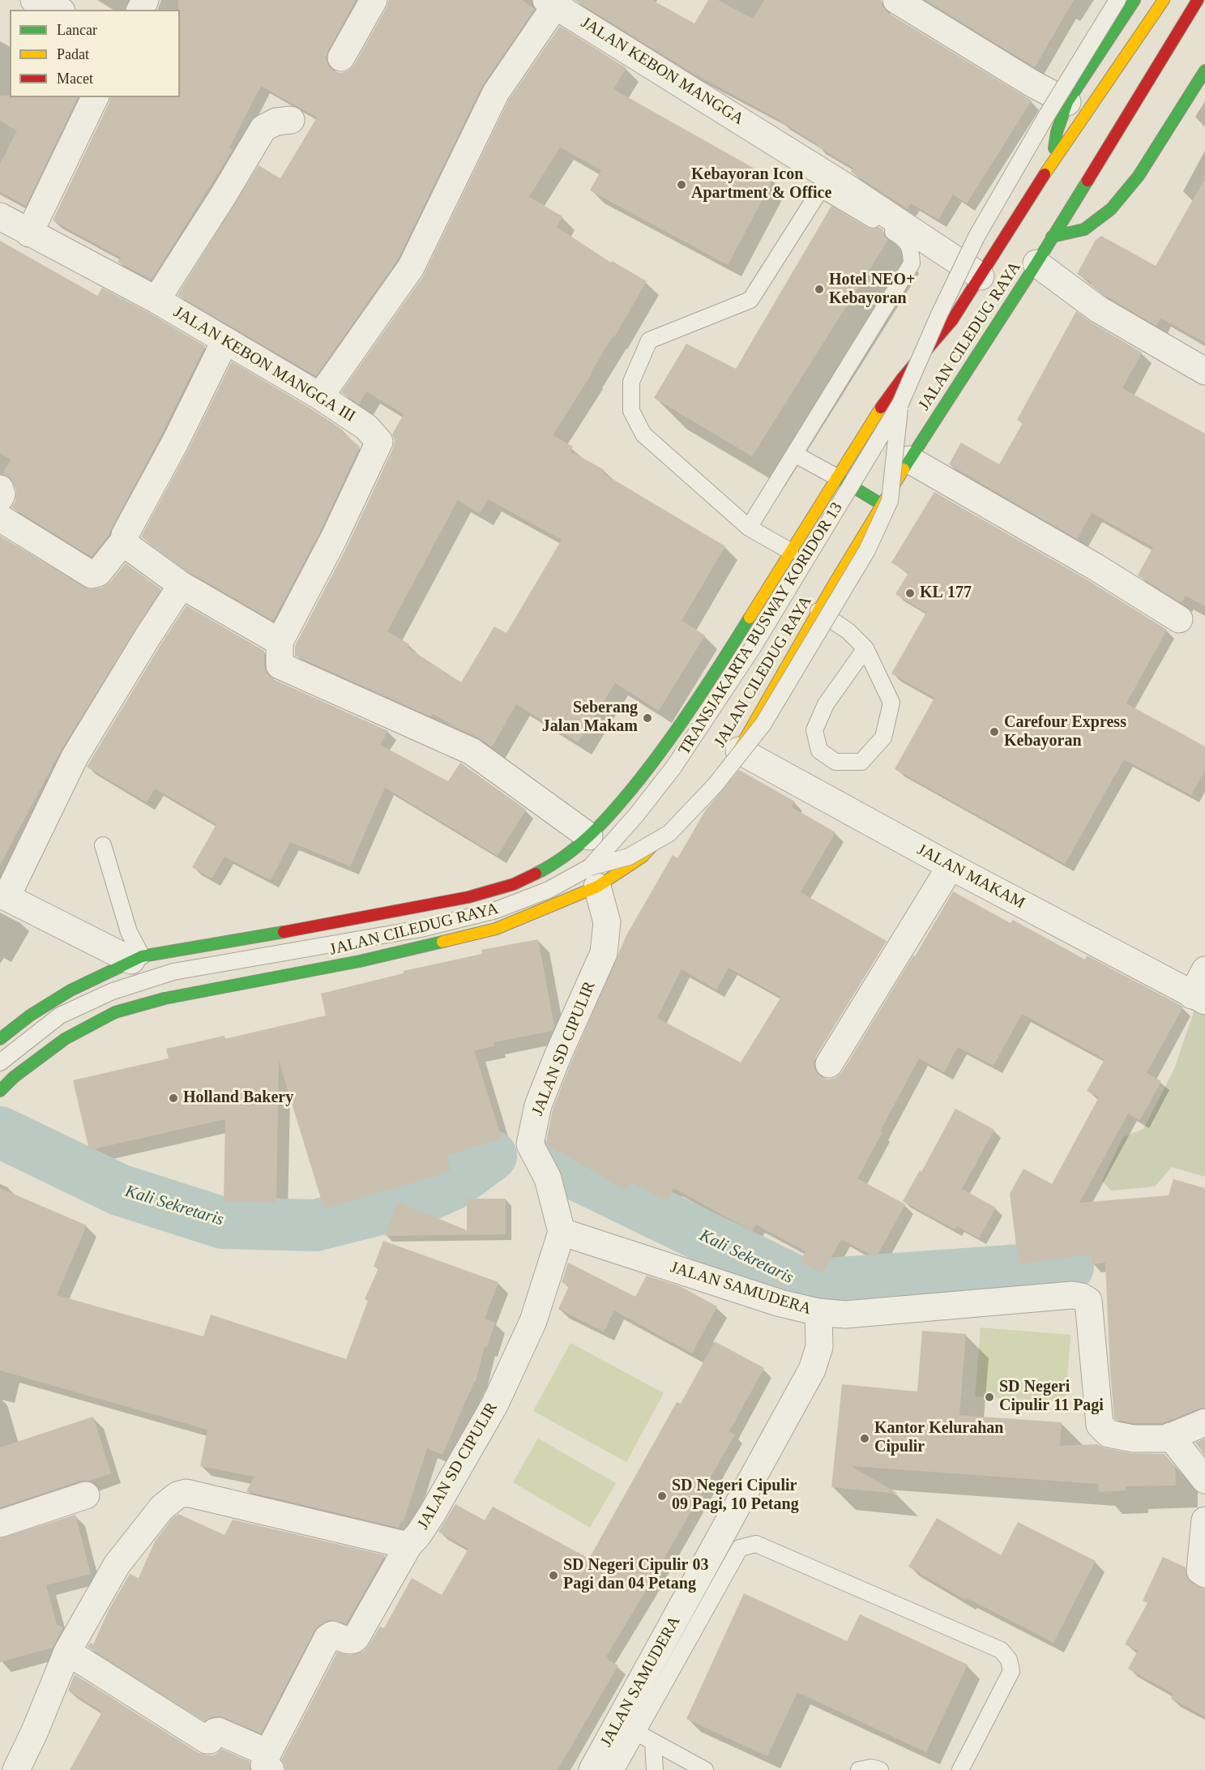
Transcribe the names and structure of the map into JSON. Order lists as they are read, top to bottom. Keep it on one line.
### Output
{"streets":{"main road":["JALAN CILEDUG RAYA"],"street":["JALAN KEBON MANGGA","JALAN KEBON MANGGA III","JALAN MAKAM","JALAN SD CIPULIR","JALAN SAMUDERA"],"lane":["TRANSJAKARTA BUSWAY KORIDOR 13"]},"crossings":[["JALAN KEBON MANGGA","JALAN CILEDUG RAYA"],["JALAN KEBON MANGGA","JALAN KEBON MANGGA III"],["JALAN CILEDUG RAYA","JALAN KEBON MANGGA III"],["JALAN CILEDUG RAYA","TRANSJAKARTA BUSWAY KORIDOR 13"],["JALAN CILEDUG RAYA","JALAN MAKAM"],["JALAN CILEDUG RAYA","JALAN SD CIPULIR"],["TRANSJAKARTA BUSWAY KORIDOR 13","JALAN SD CIPULIR"],["JALAN SD CIPULIR","JALAN SAMUDERA"]],"water":["Kali Sekretaris"],"places":["Kebayoran Icon Apartment & Office","Hotel NEO+ Kebayoran","KL 177","Seberang Jalan Makam","Carefour Express Kebayoran","Holland Bakery","SD Negeri Cipulir 11 Pagi","Kantor Kelurahan Cipulir","SD Negeri Cipulir 09 Pagi, 10 Petang","SD Negeri Cipulir 03 Pagi dan 04 Petang"],"legend":["Lancar","Padat","Macet"]}
